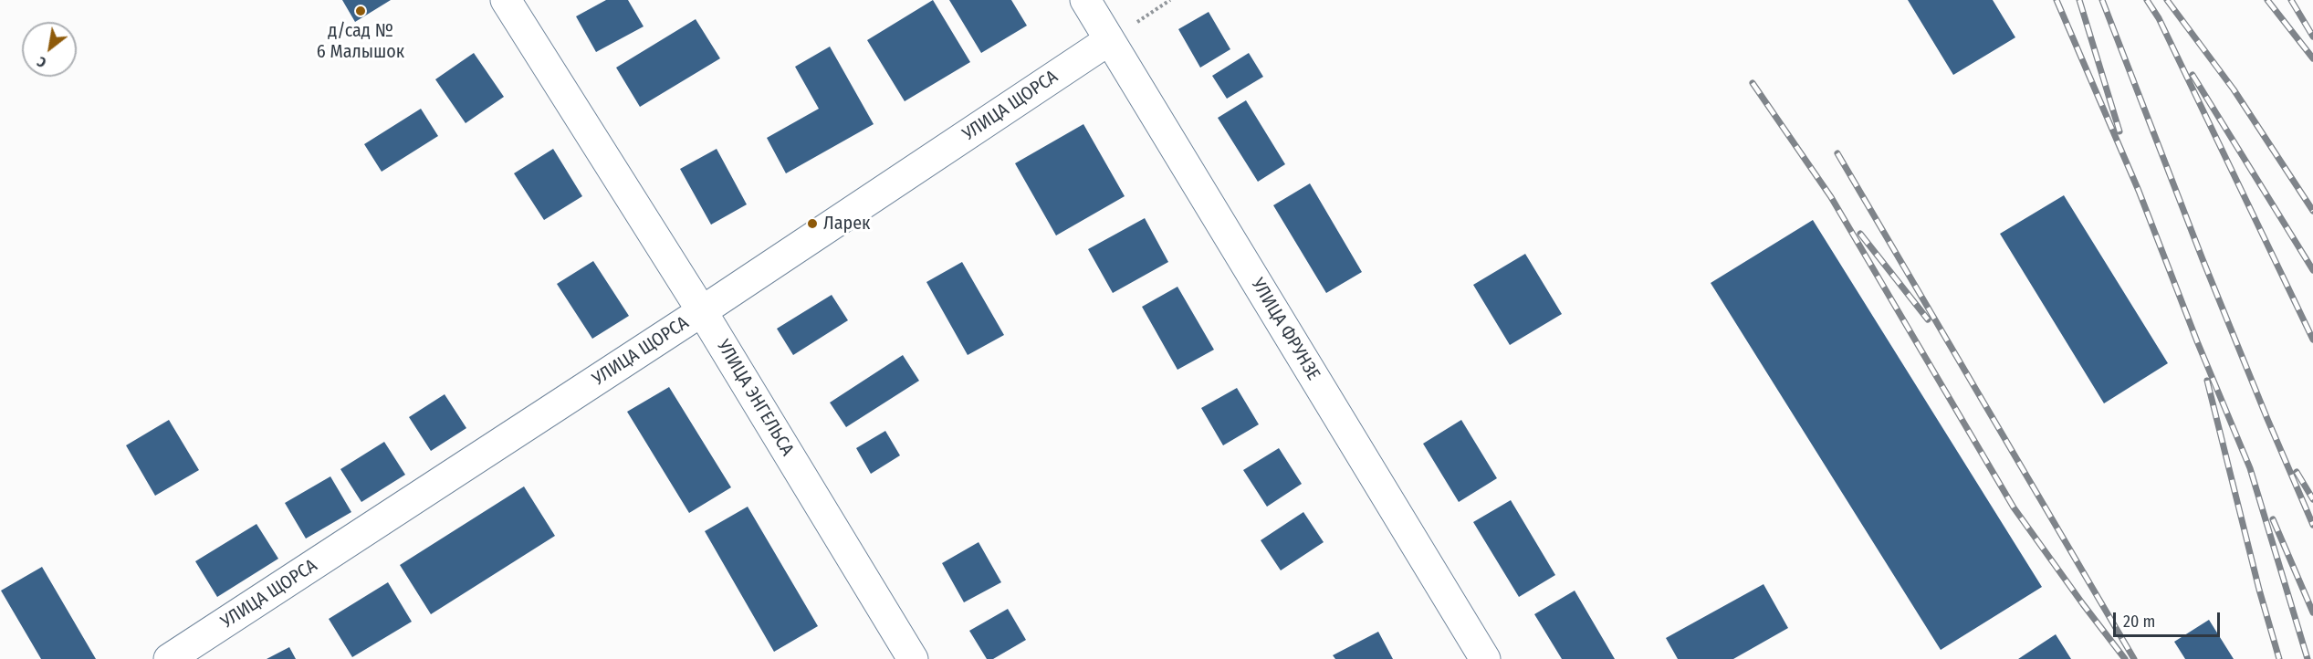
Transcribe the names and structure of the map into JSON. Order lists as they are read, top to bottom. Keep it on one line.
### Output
{"streets":{"street":["УЛИЦА ЩОРСА","УЛИЦА ФРУНЗЕ","УЛИЦА ЭНГЕЛЬСА"]},"crossings":[["УЛИЦА ЩОРСА","УЛИЦА ФРУНЗЕ"],["УЛИЦА ЩОРСА","УЛИЦА ЭНГЕЛЬСА"]],"places":["д/сад № 6 Малышок","Ларек"],"scale_bar":"20 m","north":"bottom left"}
